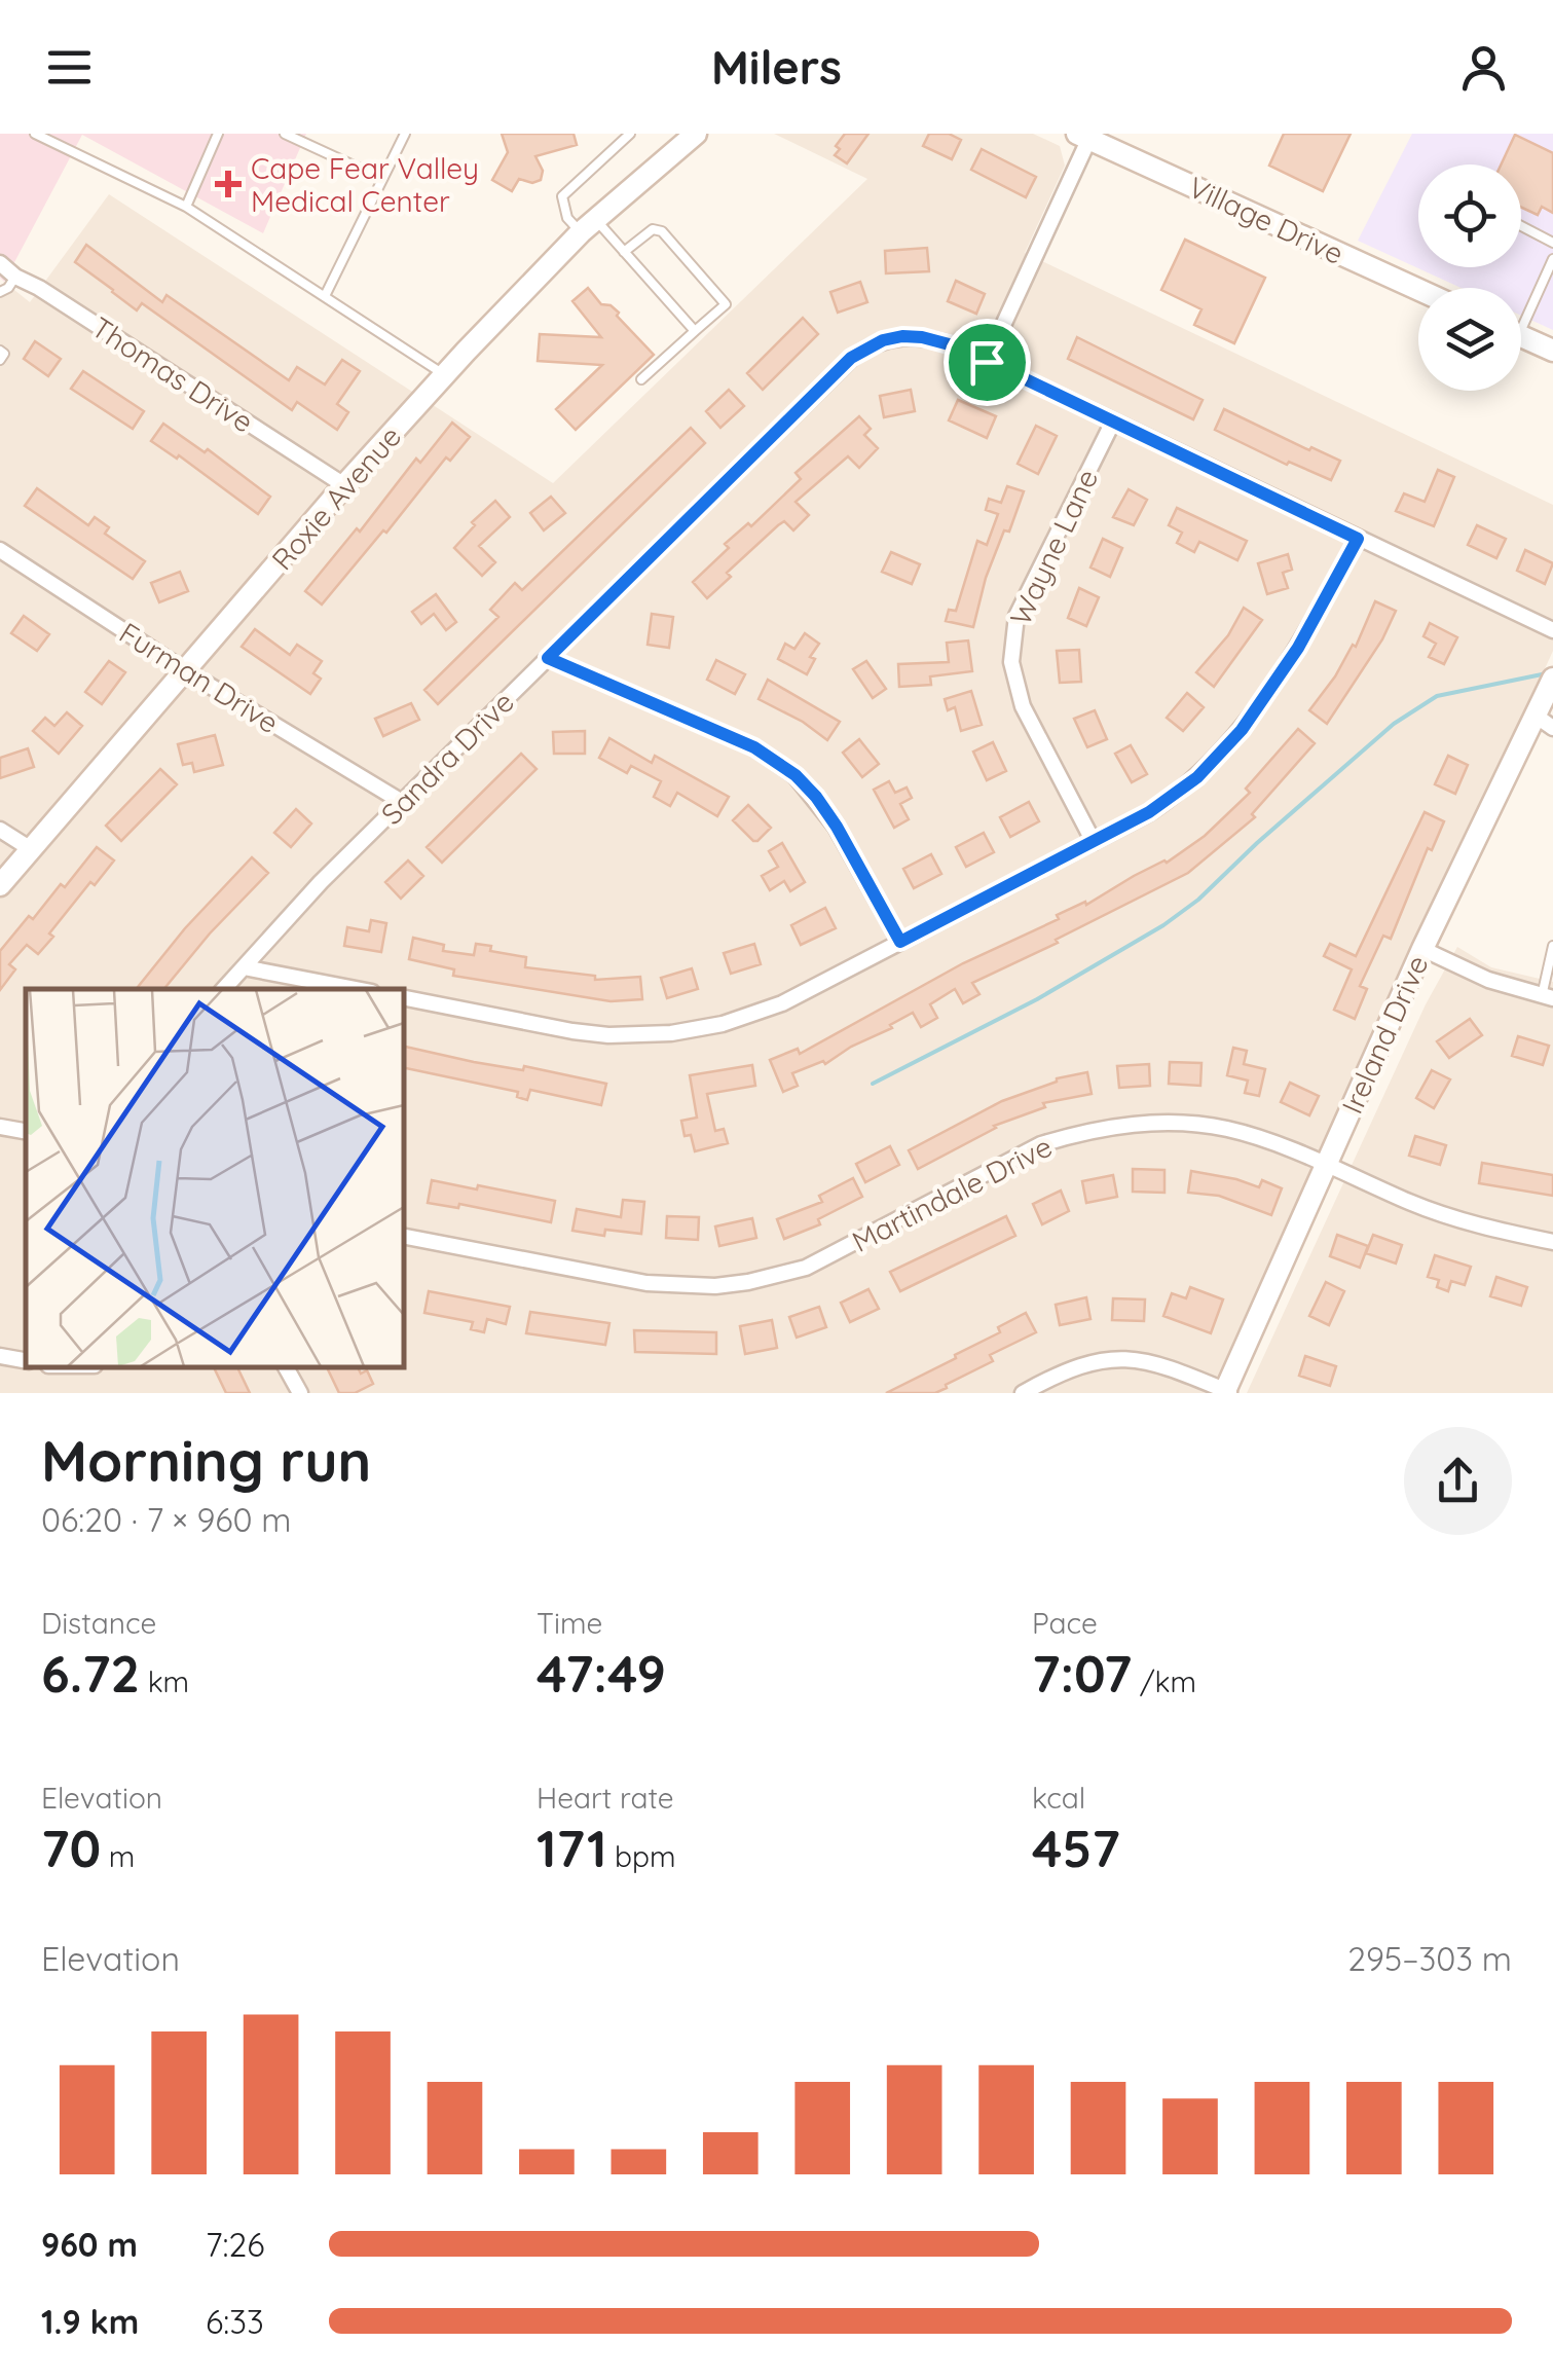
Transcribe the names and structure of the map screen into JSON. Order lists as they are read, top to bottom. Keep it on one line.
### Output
{"streets":{"main road":["Village Drive","Roxie Avenue","Ireland Drive"],"street":["Thomas Drive","Wayne Lane","Furman Drive","Sandra Drive","Martindale Drive"]},"crossings":[["Thomas Drive","Roxie Avenue"],["Roxie Avenue","Furman Drive"],["Wayne Lane","Sandra Drive"],["Furman Drive","Sandra Drive"],["Ireland Drive","Martindale Drive"]],"places":{"health":["Cape Fear Valley Medical Center"]},"page":{"header":"Milers","heading":["Morning run","06:20 · 7 × 960 m"],"stats":[["Distance","6.72 km"],["Time","47:49"],["Pace","7:07 /km"],["Elevation","70 m"],["Heart rate","171 bpm"],["kcal","457"]],"chart":["Elevation","295–303 m"],"list":[{"name":"960 m","note":"7:26"},{"name":"1.9 km","note":"6:33"}]}}
